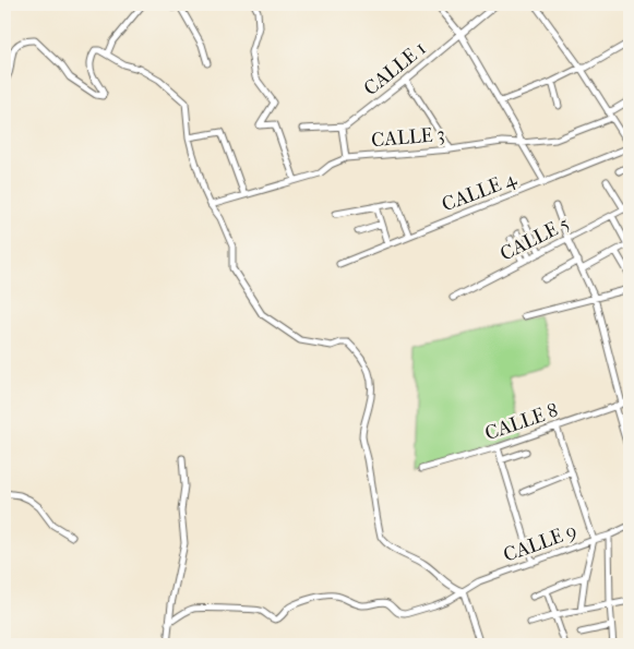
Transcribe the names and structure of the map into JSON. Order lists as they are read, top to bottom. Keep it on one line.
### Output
{"streets":{"street":["CALLE 1","CALLE 3","CALLE 4","CALLE 5","CALLE 8","CALLE 9"]}}
